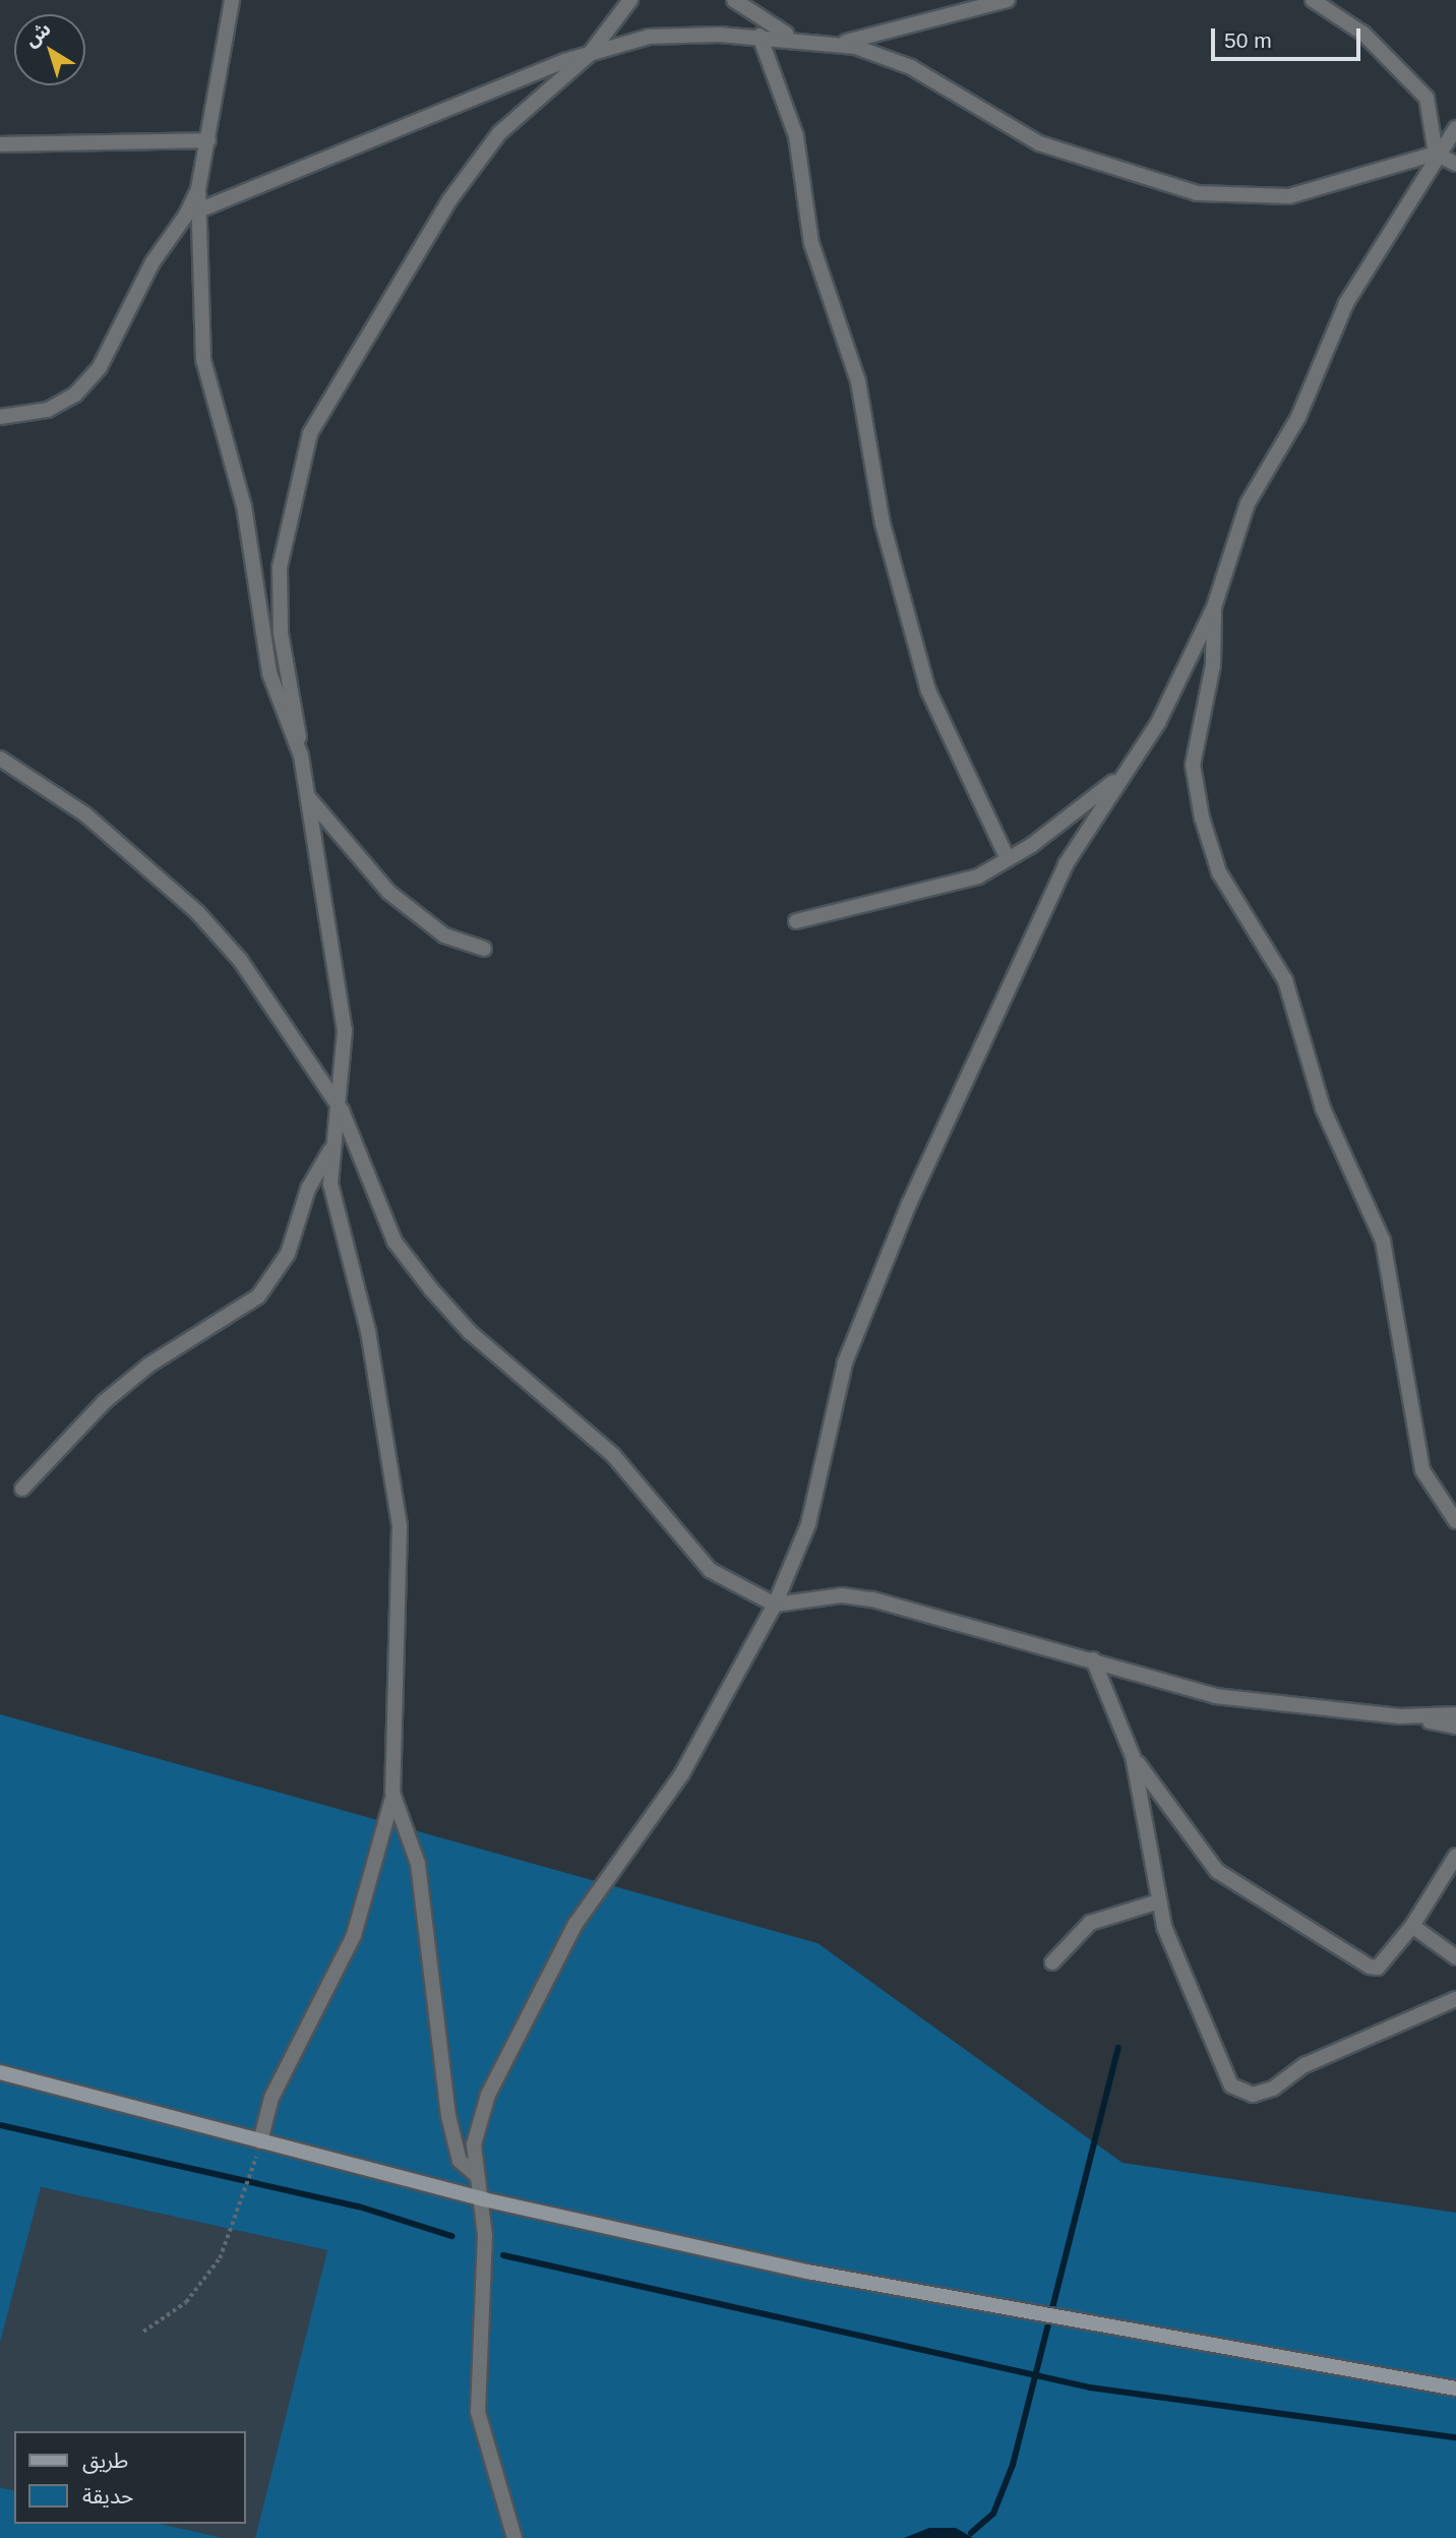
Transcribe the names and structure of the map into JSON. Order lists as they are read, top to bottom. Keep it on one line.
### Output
{"legend":["طريق","حديقة"],"scale_bar":"50 m","north":"top left"}
